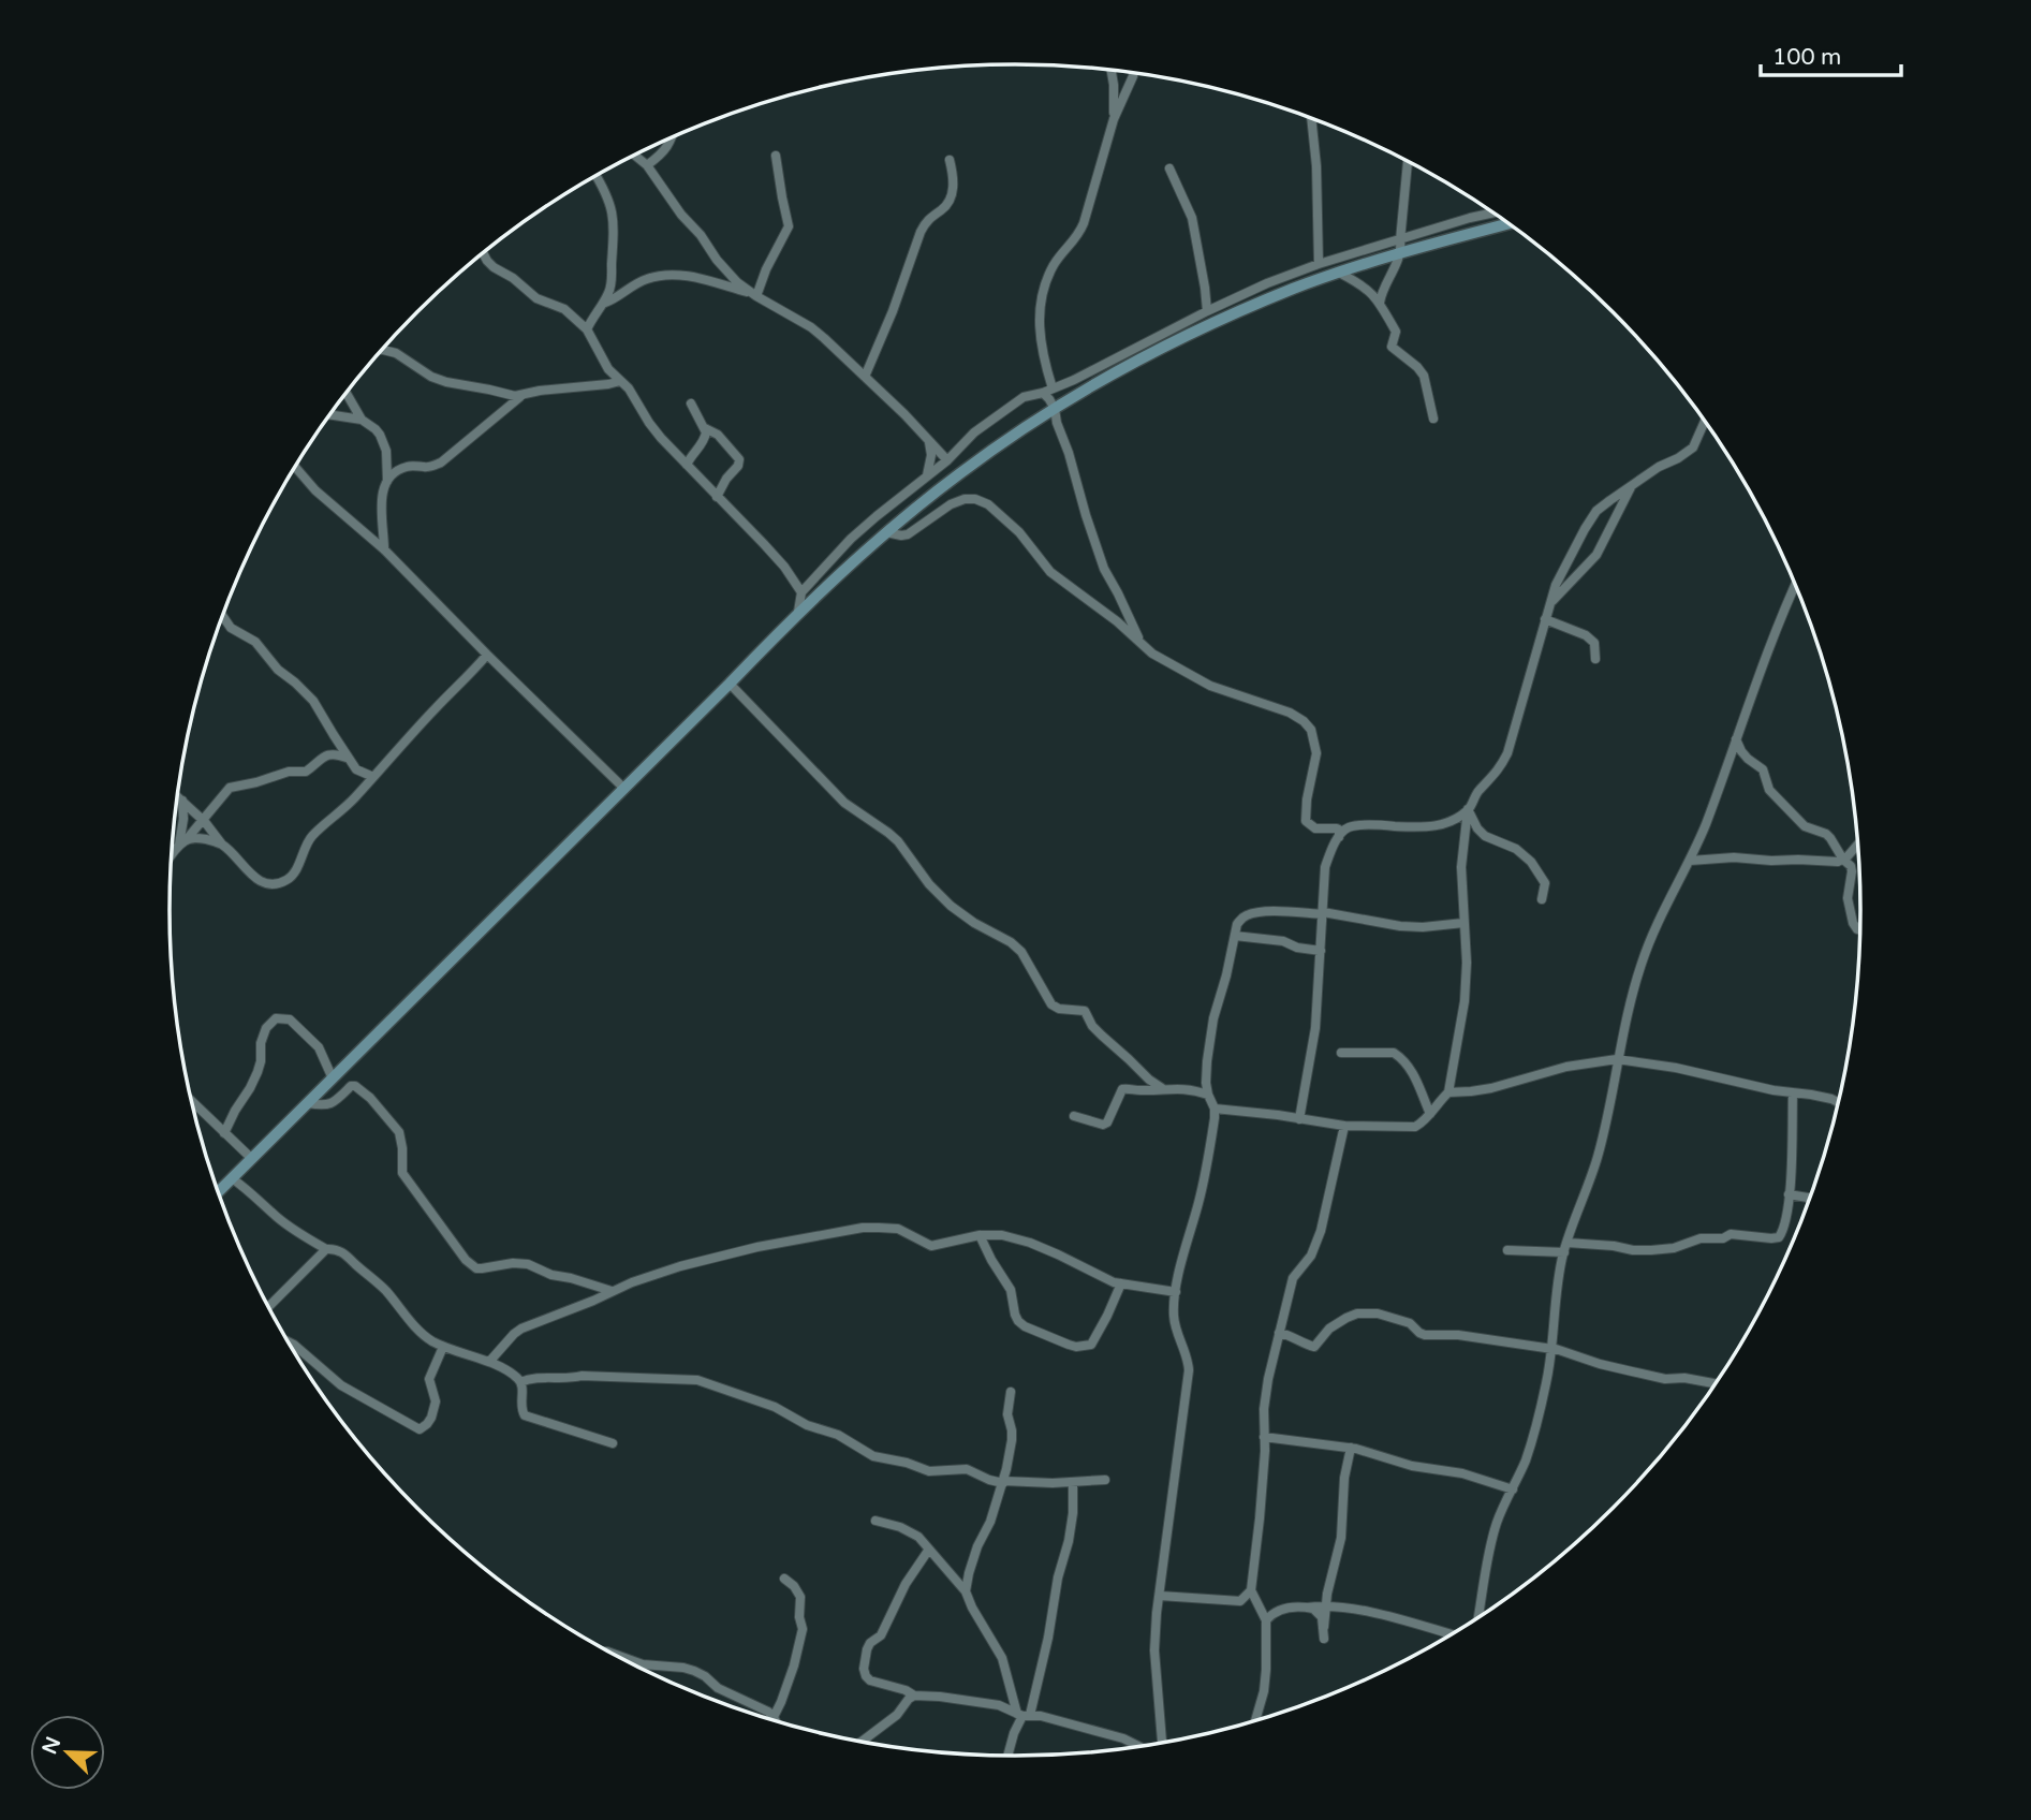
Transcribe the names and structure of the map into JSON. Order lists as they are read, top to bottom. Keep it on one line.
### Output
{"scale_bar":"100 m","north":"top left"}
